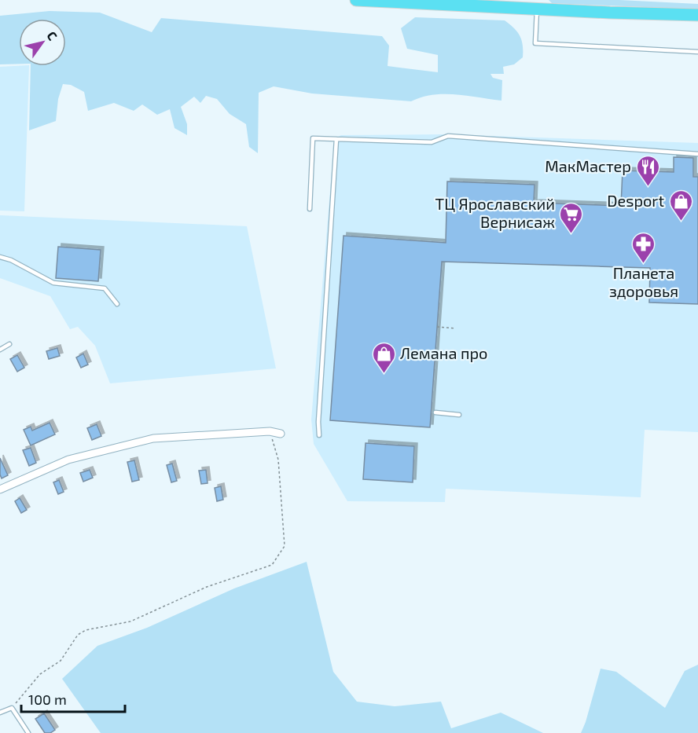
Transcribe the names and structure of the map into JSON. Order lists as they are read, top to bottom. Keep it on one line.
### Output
{"places":{"restaurant":["МакМастер"],"shop":["Desport","Лемана про"],"supermarket":["ТЦ Ярославский Вернисаж"],"pharmacy":["Планета здоровья"]},"scale_bar":"100 m","north":"top right"}
